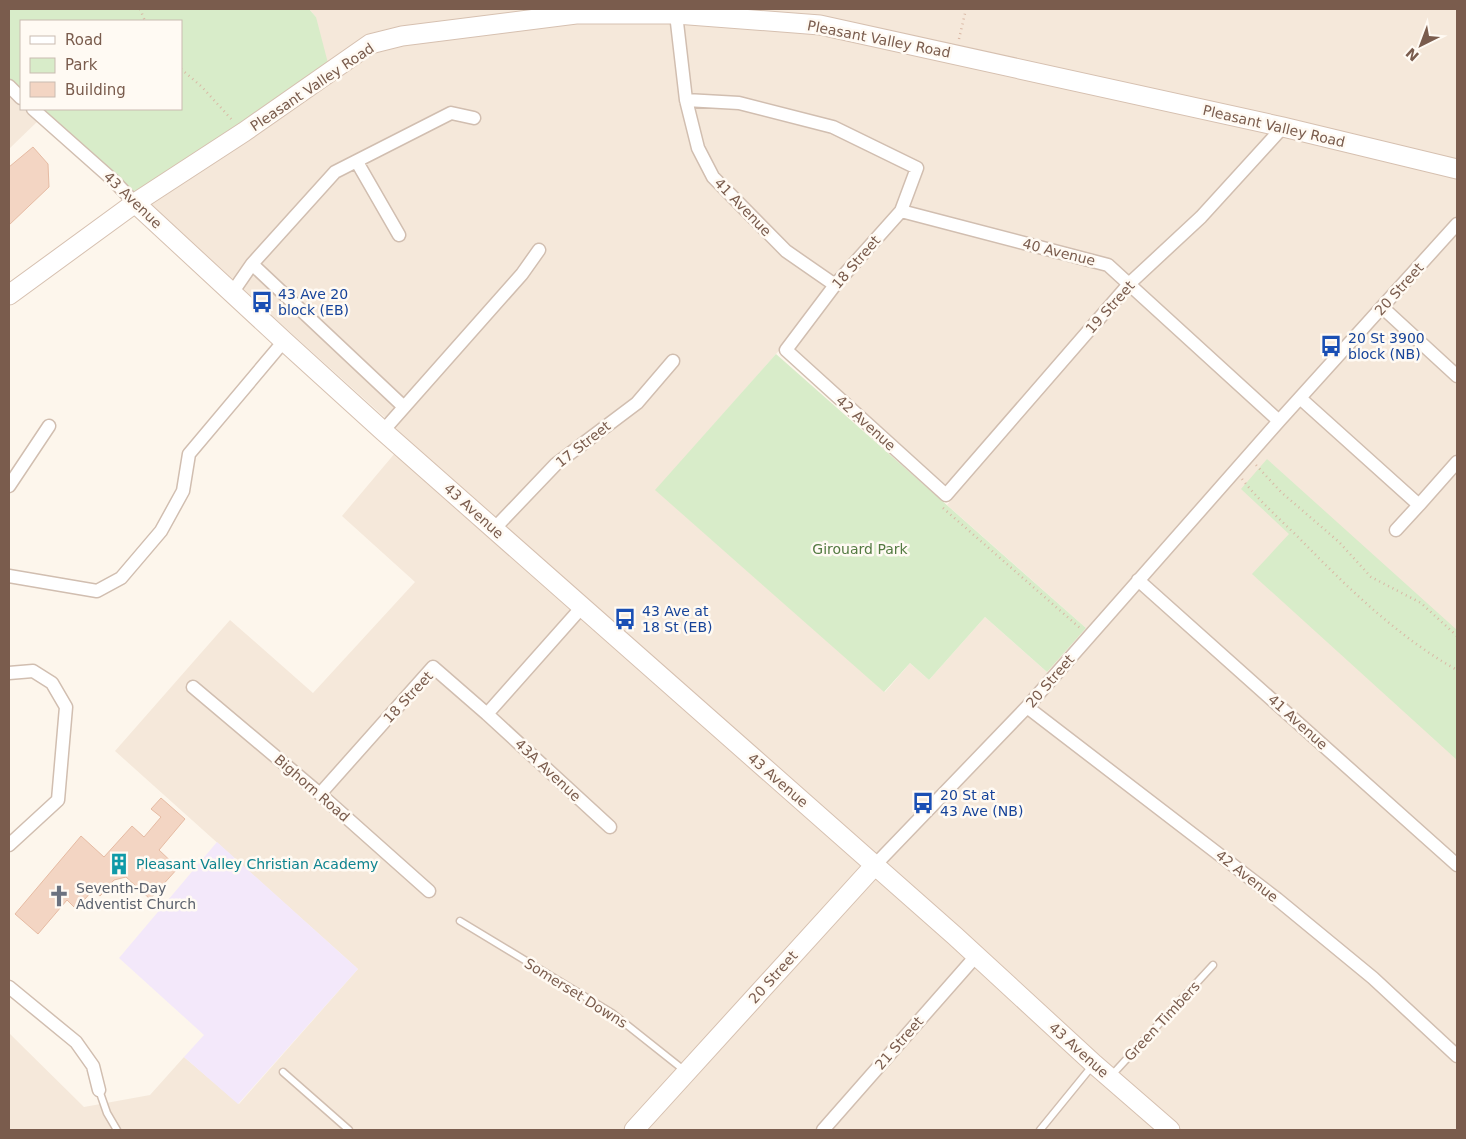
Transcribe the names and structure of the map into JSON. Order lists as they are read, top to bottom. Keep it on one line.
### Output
{"streets":{"street":["Pleasant Valley Road","43 Avenue","41 Avenue","40 Avenue","18 Street","20 Street","19 Street","42 Avenue","17 Street","43A Avenue","Bighorn Road","21 Street"],"lane":["Somerset Downs","Green Timbers"]},"crossings":[["Pleasant Valley Road","43 Avenue"],["Pleasant Valley Road","41 Avenue"],["Pleasant Valley Road","19 Street"],["43 Avenue","20 Street"],["43 Avenue","17 Street"],["43 Avenue","Green Timbers"],["43 Avenue","21 Street"],["41 Avenue","18 Street"],["41 Avenue","20 Street"],["40 Avenue","18 Street"],["40 Avenue","20 Street"],["40 Avenue","19 Street"],["18 Street","42 Avenue"],["18 Street","43A Avenue"],["18 Street","Bighorn Road"],["20 Street","42 Avenue"],["20 Street","Somerset Downs"],["19 Street","42 Avenue"]],"parks":["Girouard Park"],"places":{"bus stop":["43 Ave 20 block (EB)","20 St 3900 block (NB)","43 Ave at 18 St (EB)","20 St at 43 Ave (NB)"],"building":["Pleasant Valley Christian Academy"],"church":["Seventh-Day Adventist Church"]},"legend":["Road","Park","Building"],"north":"bottom left"}
